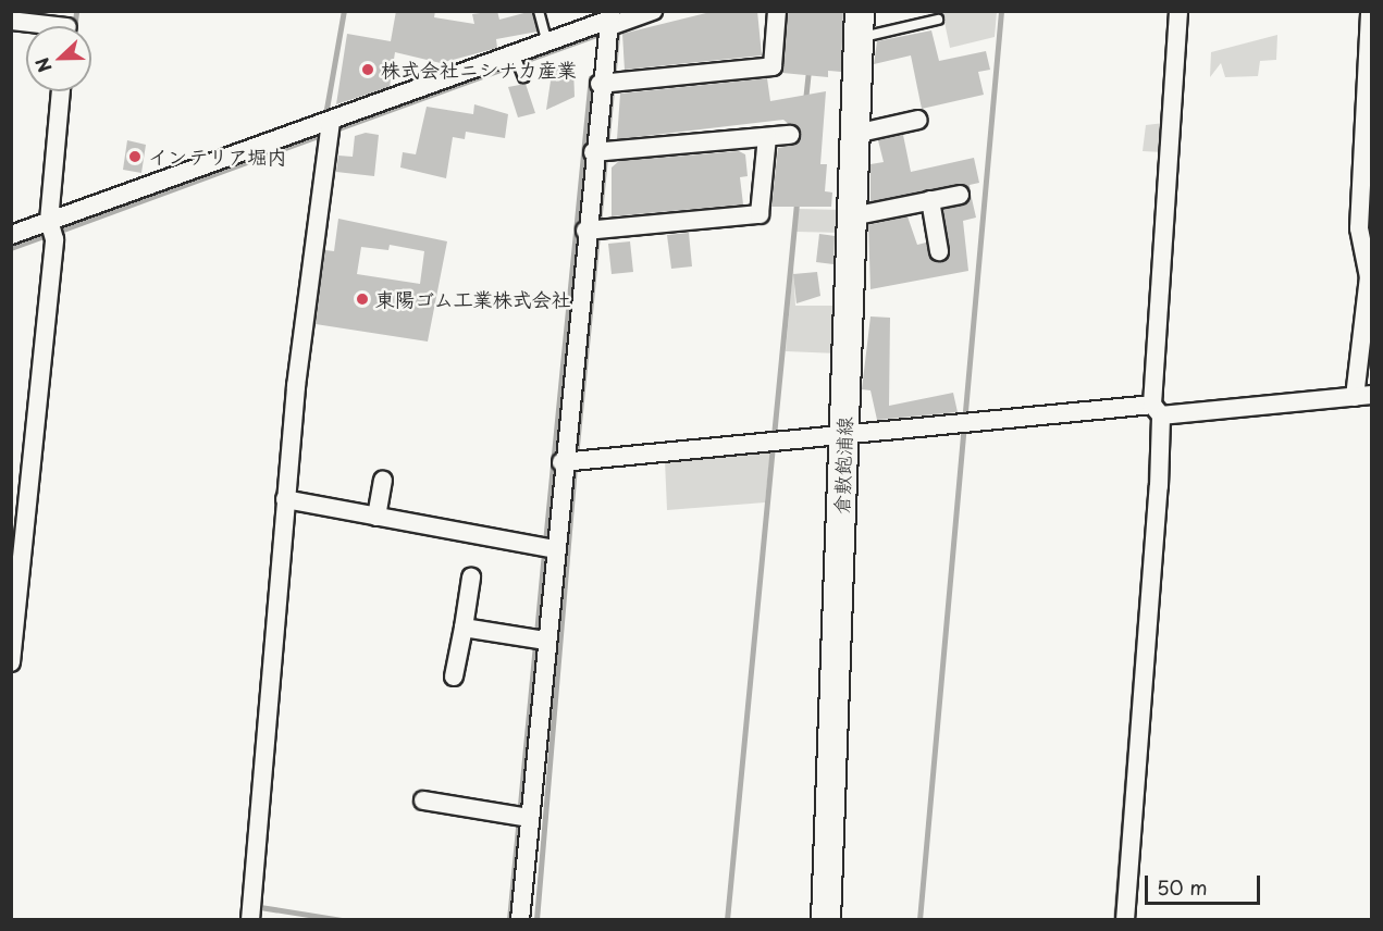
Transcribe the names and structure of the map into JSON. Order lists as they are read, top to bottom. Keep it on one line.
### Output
{"streets":{"main road":["倉敷飽浦線"]},"places":["株式会社ニシナカ産業","インテリア堀内","東陽ゴム工業株式会社"],"scale_bar":"50 m","north":"left"}
